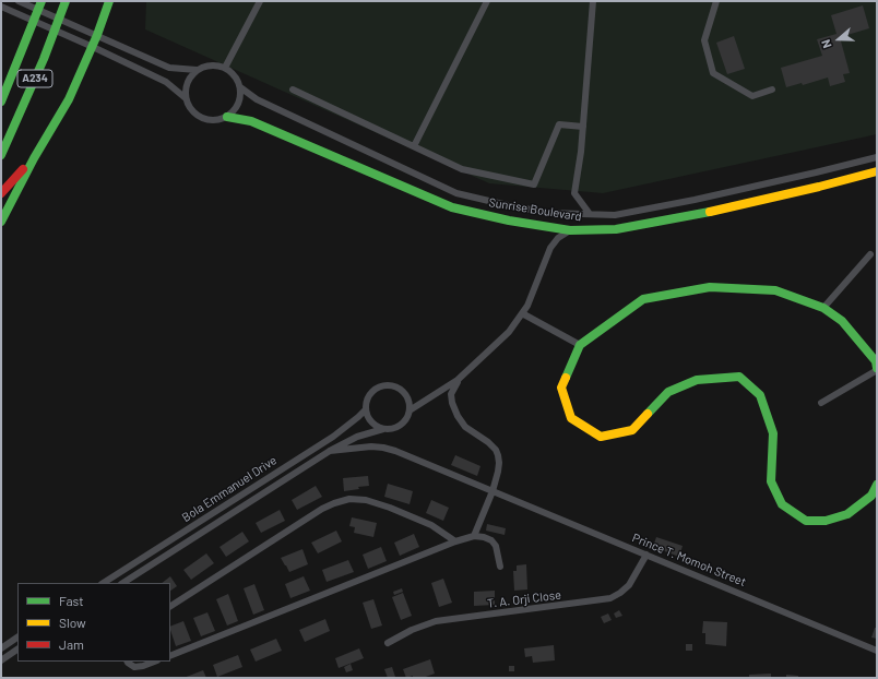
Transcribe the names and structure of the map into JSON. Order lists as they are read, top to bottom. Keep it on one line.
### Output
{"streets":{"main road":["A234","Sunrise Boulevard"],"street":["Bola Emmanuel Drive","Prince T. Momoh Street","T. A. Orji Close"]},"crossings":[["Bola Emmanuel Drive","Prince T. Momoh Street"],["Prince T. Momoh Street","T. A. Orji Close"]],"legend":["Fast","Slow","Jam"],"north":"left"}
